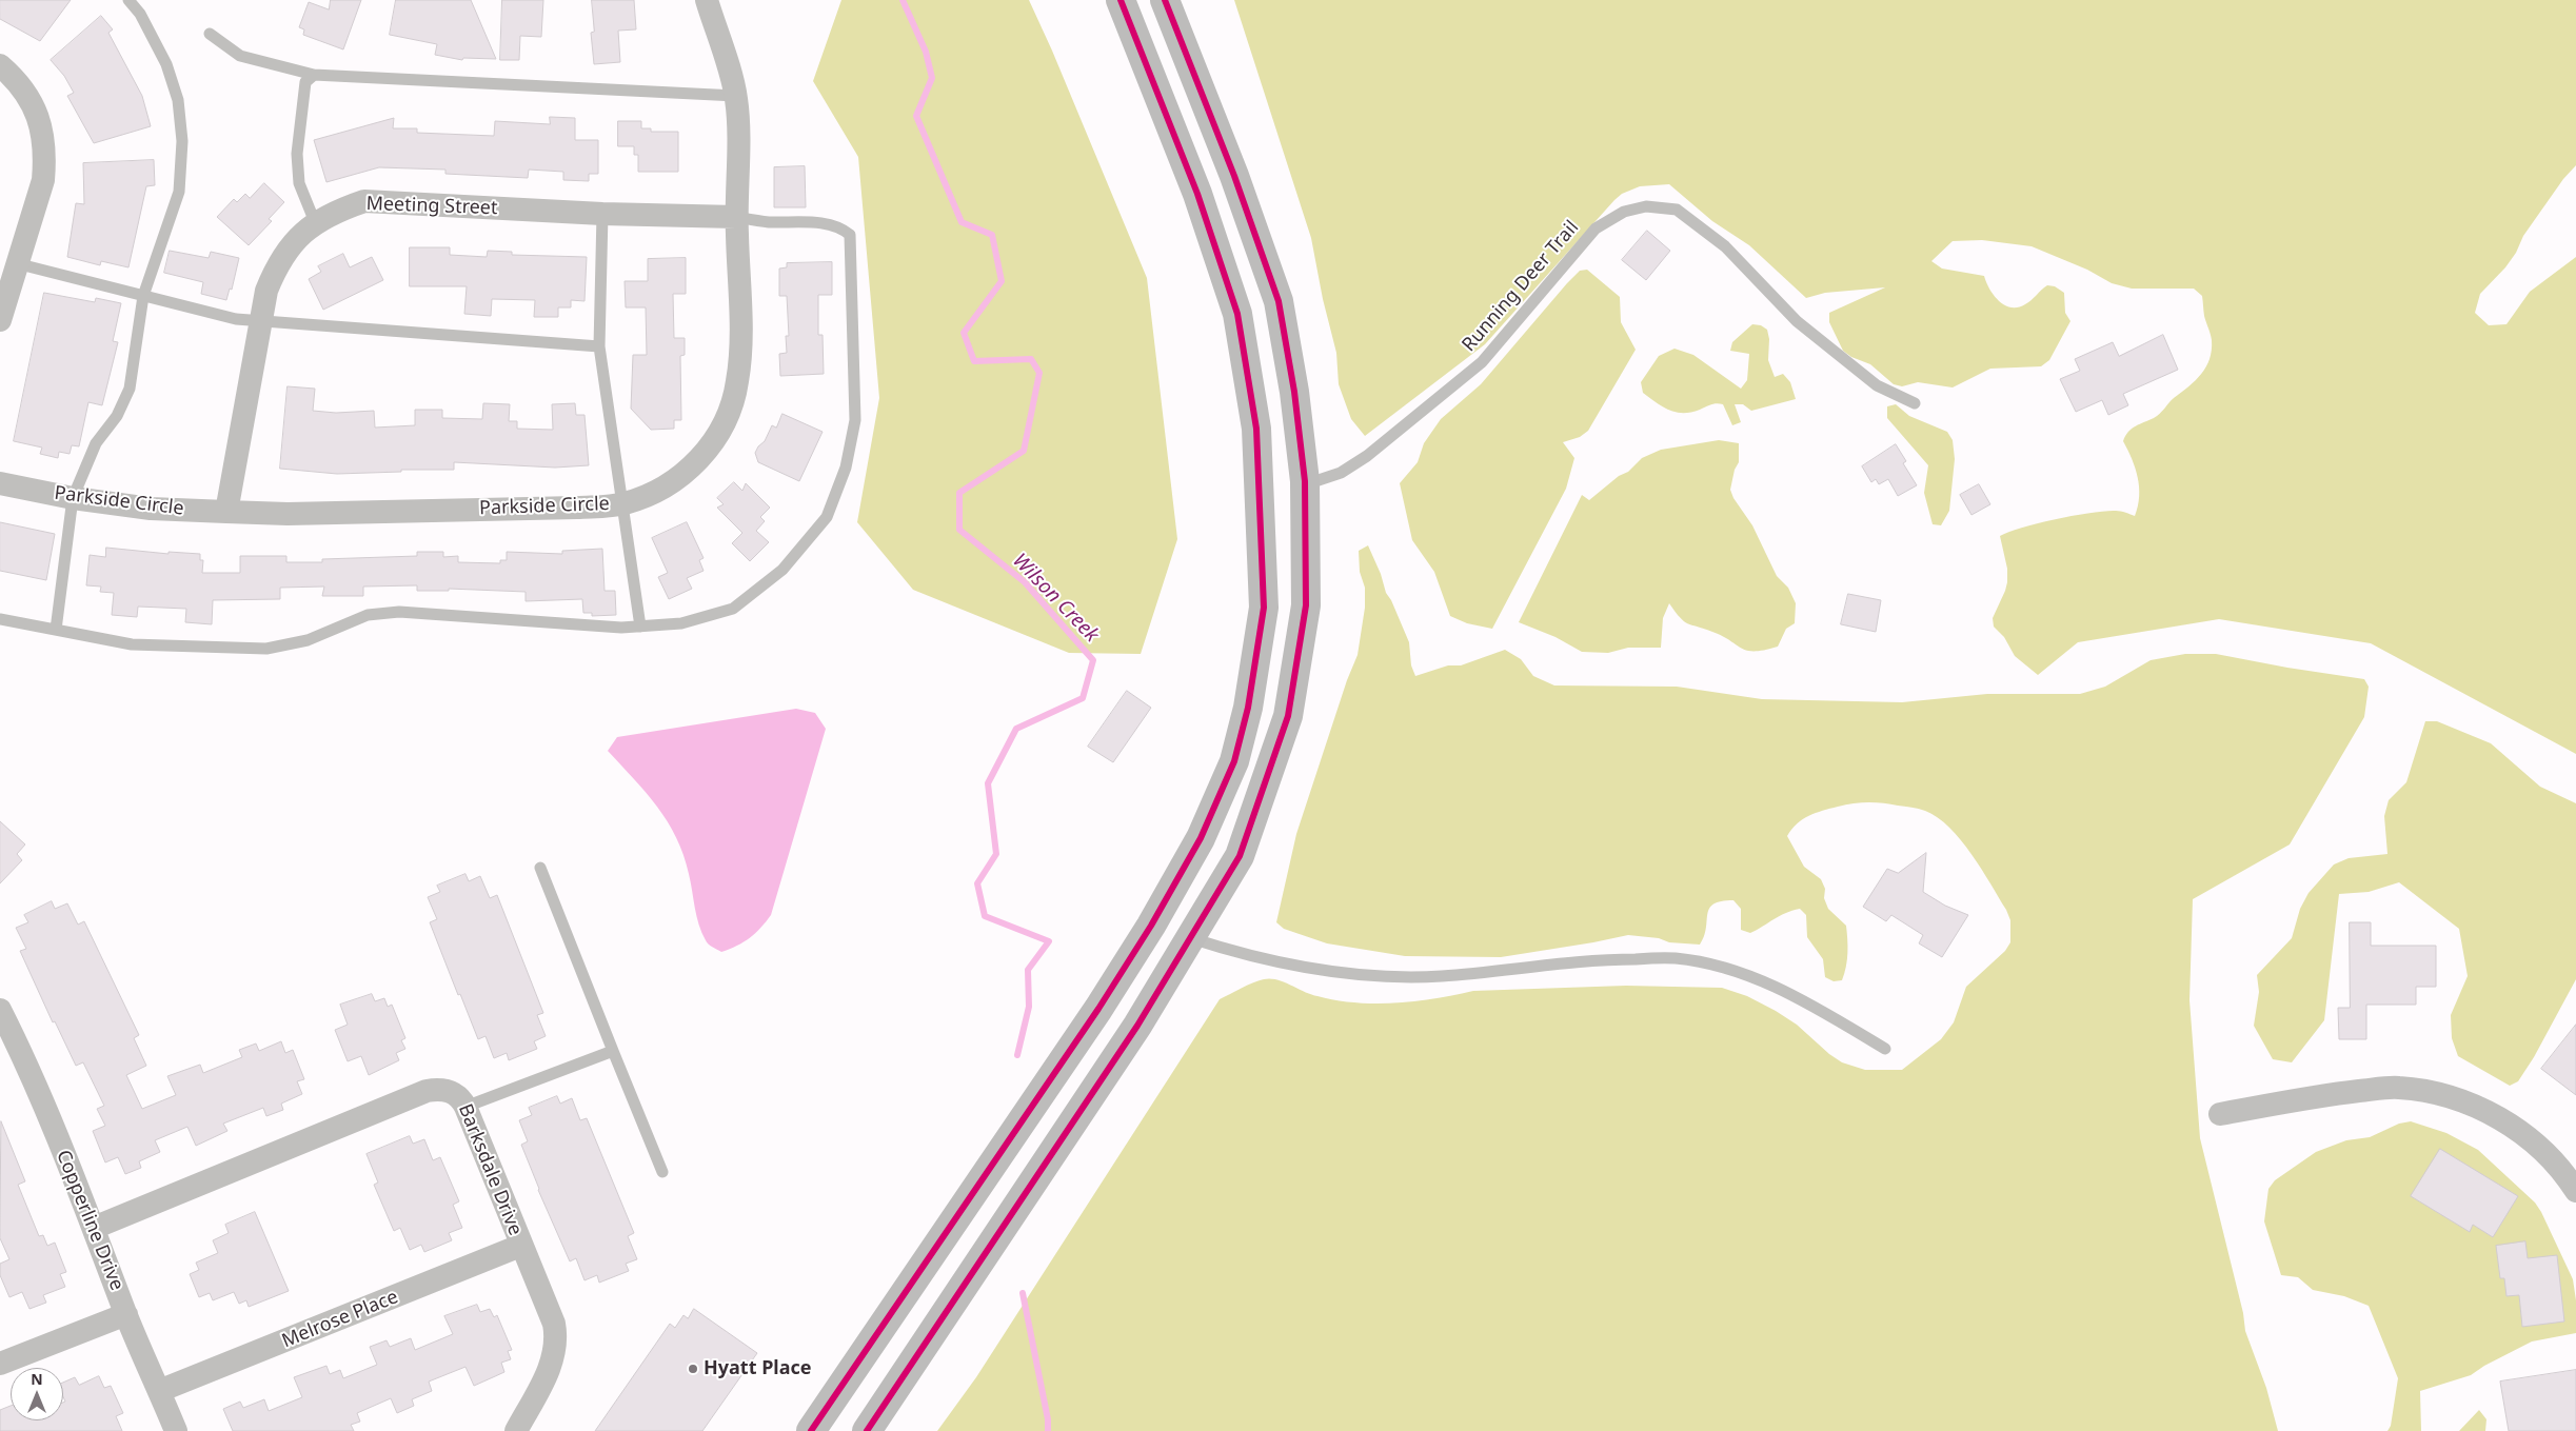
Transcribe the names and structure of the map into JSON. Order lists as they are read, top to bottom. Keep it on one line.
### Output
{"streets":{"street":["Meeting Street","Parkside Circle","Barksdale Drive","Copperline Drive","Melrose Place"],"lane":["Running Deer Trail"]},"crossings":[["Meeting Street","Parkside Circle"],["Barksdale Drive","Copperline Drive"],["Barksdale Drive","Melrose Place"],["Copperline Drive","Melrose Place"]],"water":["Wilson Creek"],"places":["Hyatt Place"],"north":"top"}
